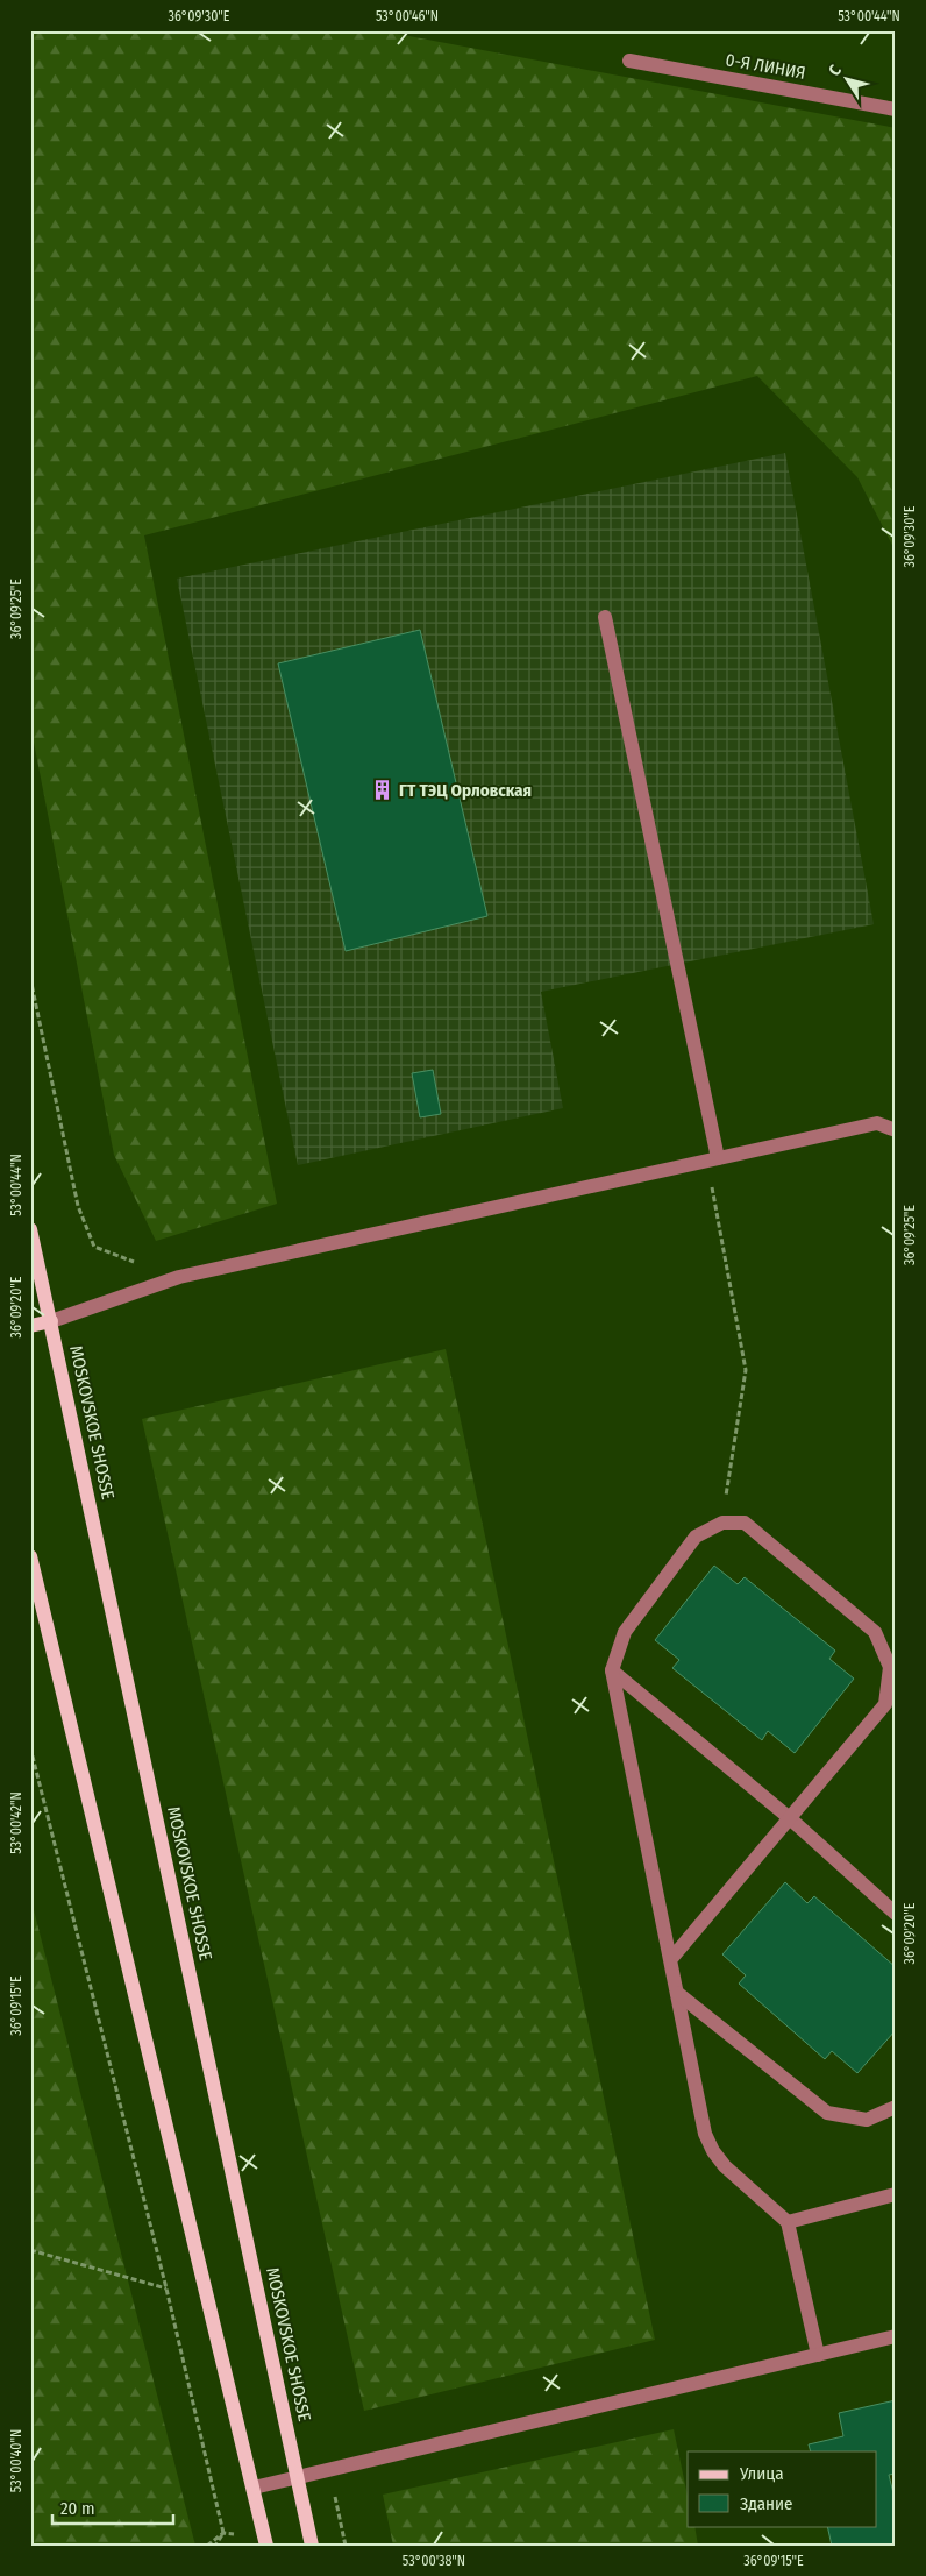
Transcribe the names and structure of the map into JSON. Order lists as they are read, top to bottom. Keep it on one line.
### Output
{"streets":{"main road":["MOSKOVSKOE SHOSSE"],"lane":["0-Я ЛИНИЯ"]},"places":{"building":["ГТ ТЭЦ Орловская"]},"legend":["Улица","Здание"],"scale_bar":"20 m","north":"top left","coordinates":["36°09'30\"E","53°00'46\"N","53°00'44\"N","36°09'25\"E","36°09'20\"E","53°00'42\"N","36°09'15\"E","53°00'40\"N","53°00'38\"N"]}
